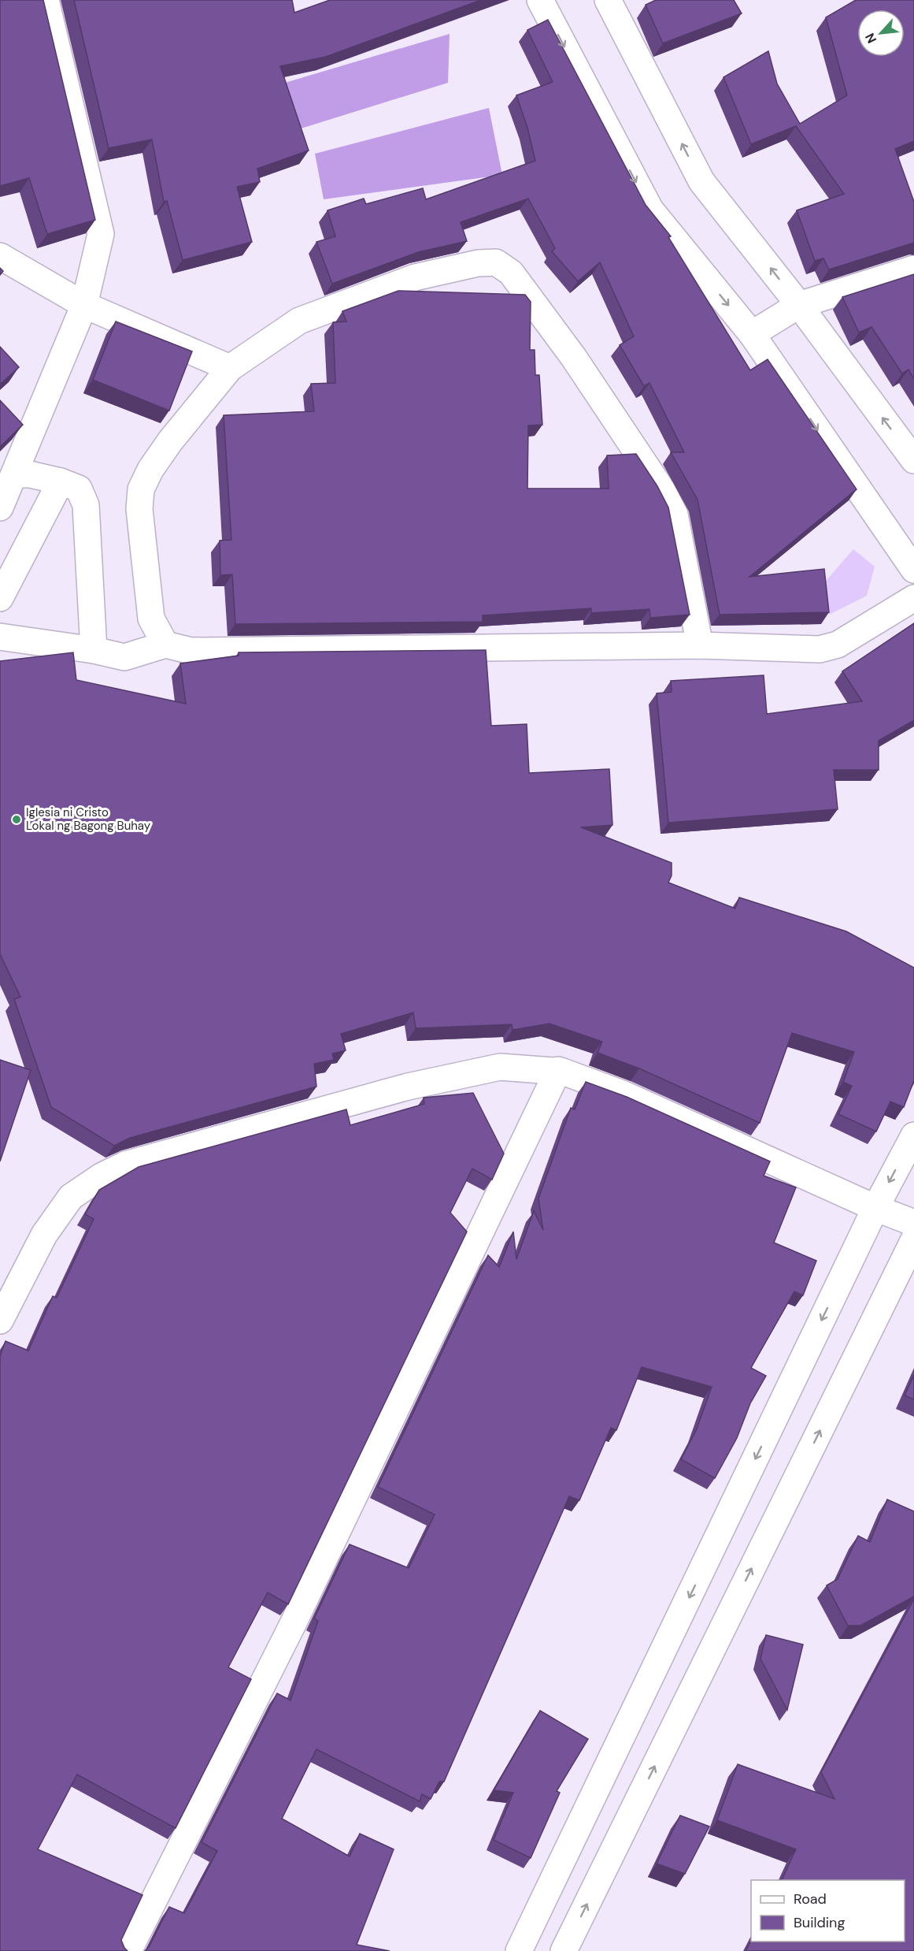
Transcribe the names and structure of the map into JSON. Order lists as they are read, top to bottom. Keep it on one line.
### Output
{"places":["Iglesia ni Cristo Lokal ng Bagong Buhay"],"legend":["Road","Building"],"north":"bottom left"}
